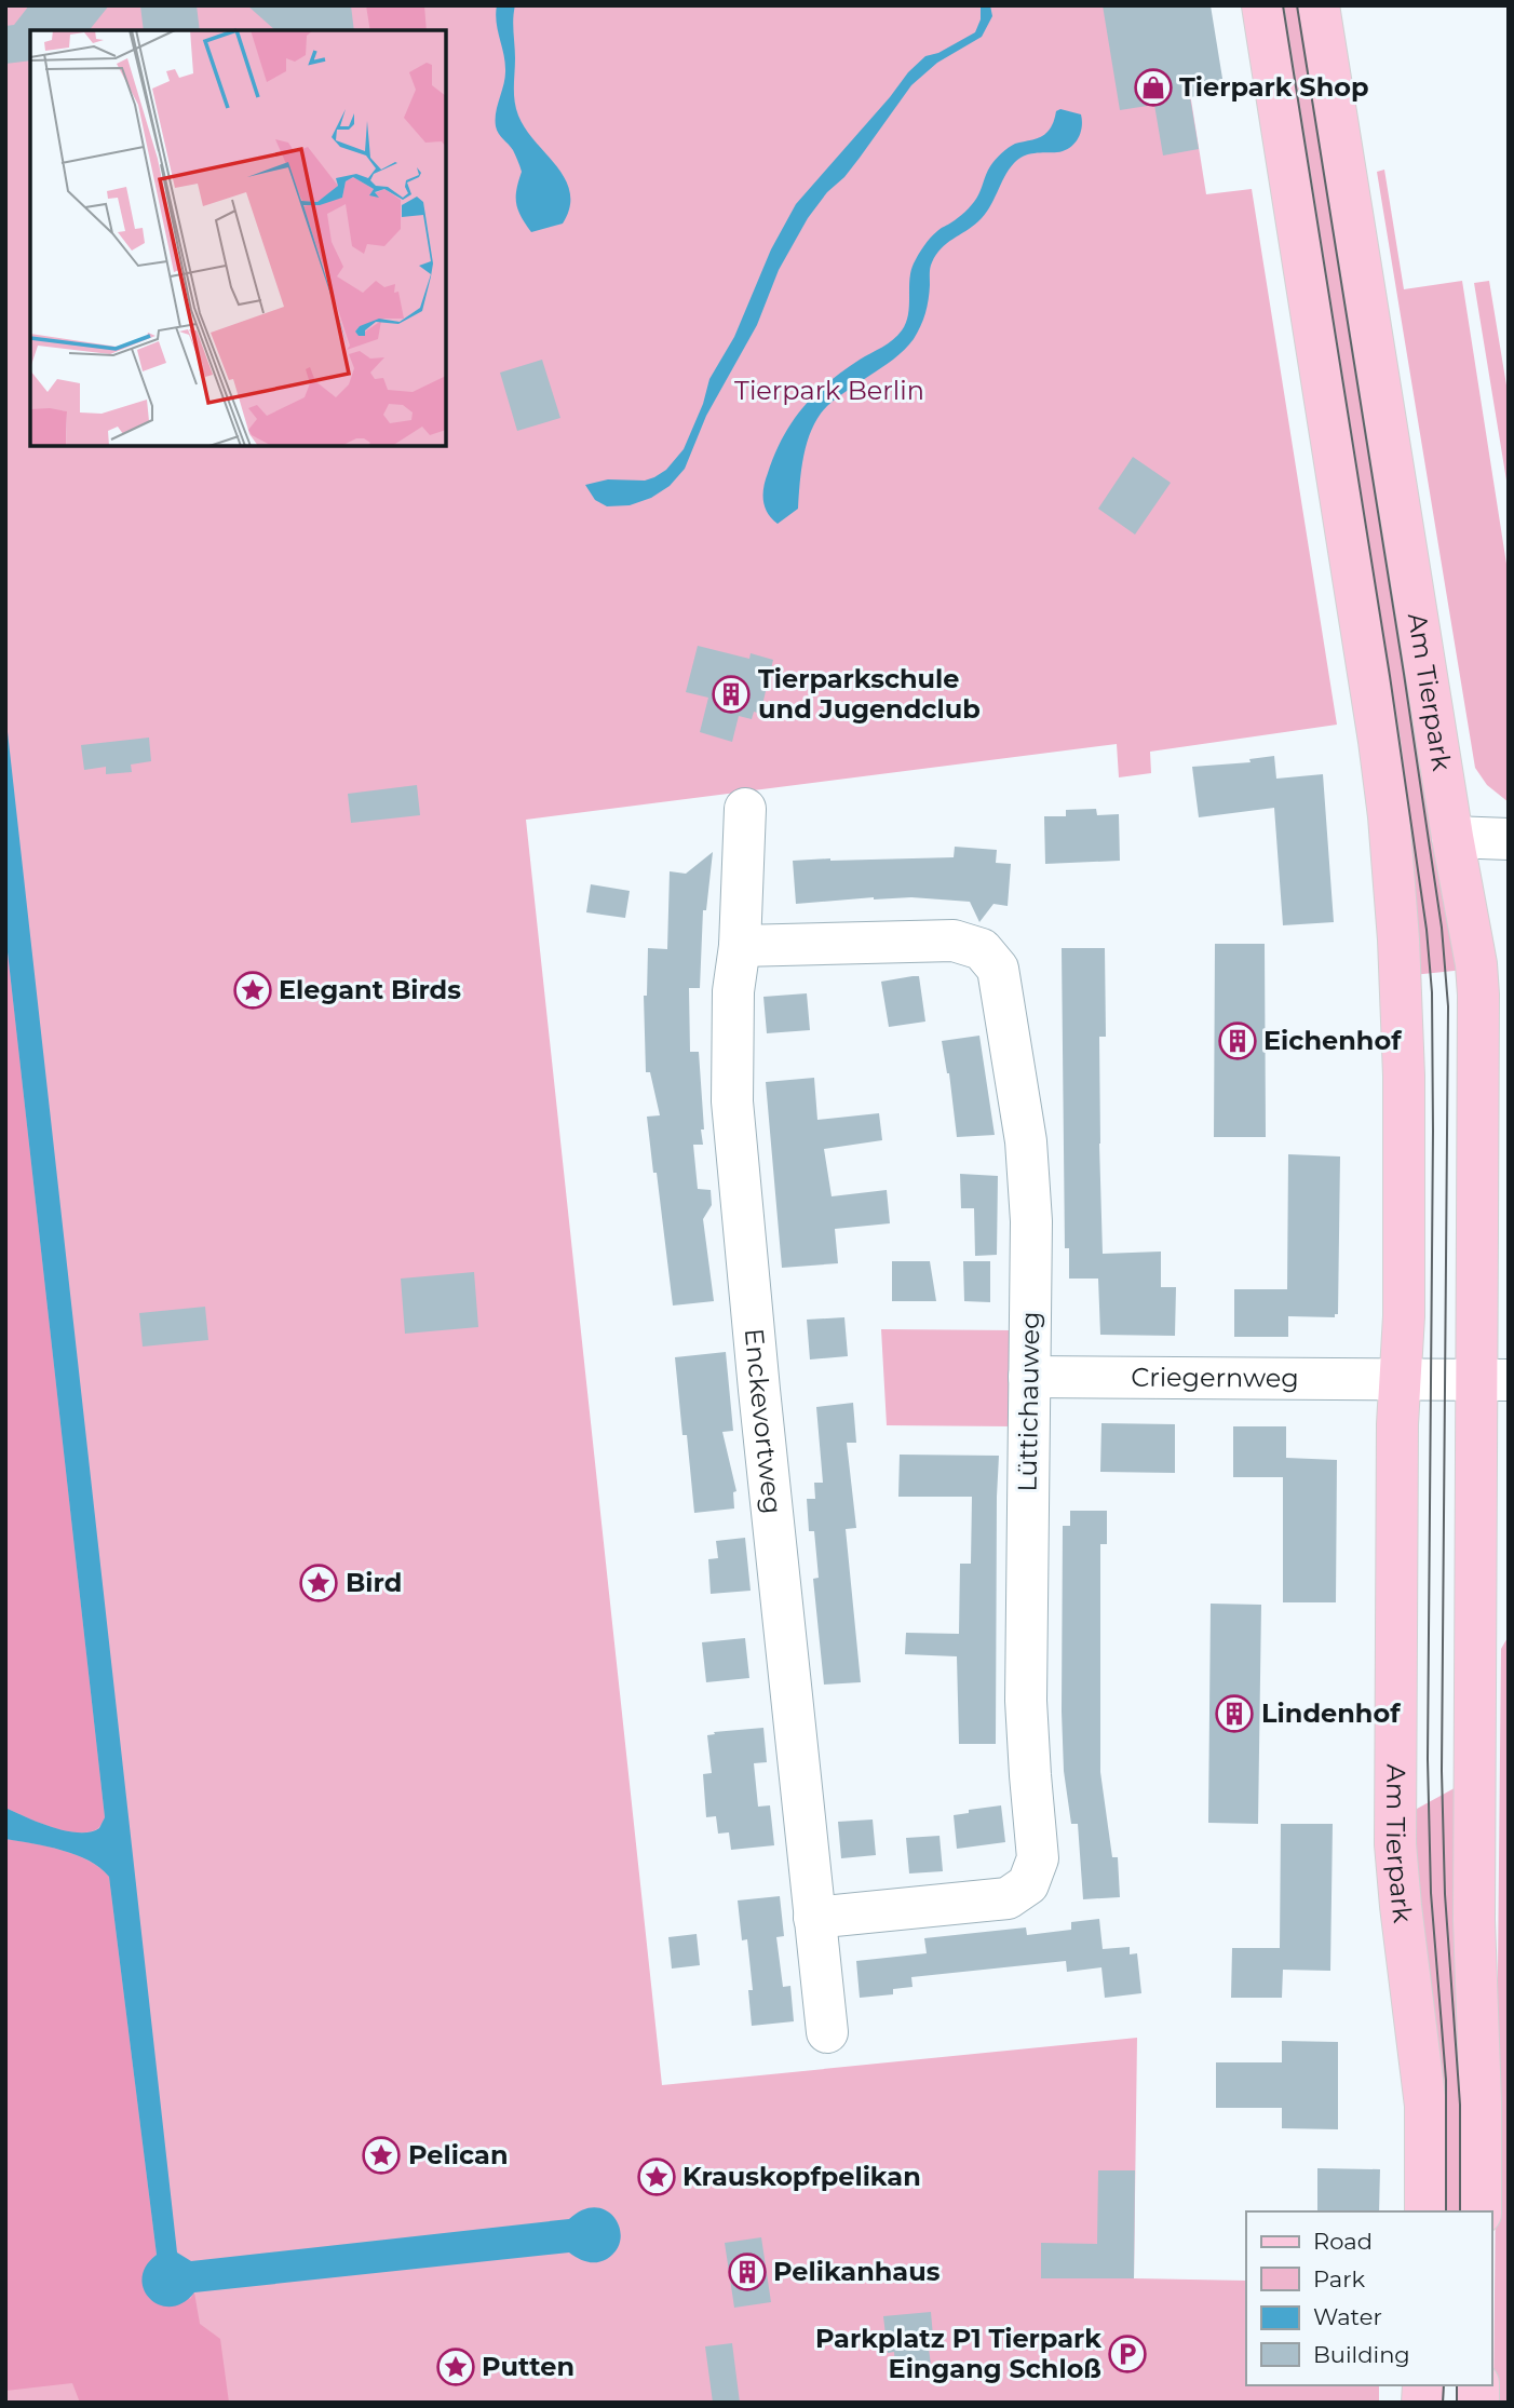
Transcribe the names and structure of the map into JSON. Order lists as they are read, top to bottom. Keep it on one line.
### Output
{"streets":{"main road":["Am Tierpark"],"street":["Criegernweg","Lüttichauweg","Enckevortweg"]},"crossings":[["Am Tierpark","Criegernweg"],["Criegernweg","Lüttichauweg"],["Lüttichauweg","Enckevortweg"]],"parks":["Tierpark Berlin"],"places":{"shop":["Tierpark Shop"],"building":["Tierparkschule und Jugendclub","Eichenhof","Lindenhof","Pelikanhaus"],"place":["Elegant Birds","Bird","Pelican","Krauskopfpelikan","Putten"],"parking":["Parkplatz P1 Tierpark Eingang Schloß"]},"legend":["Road","Park","Water","Building"]}
